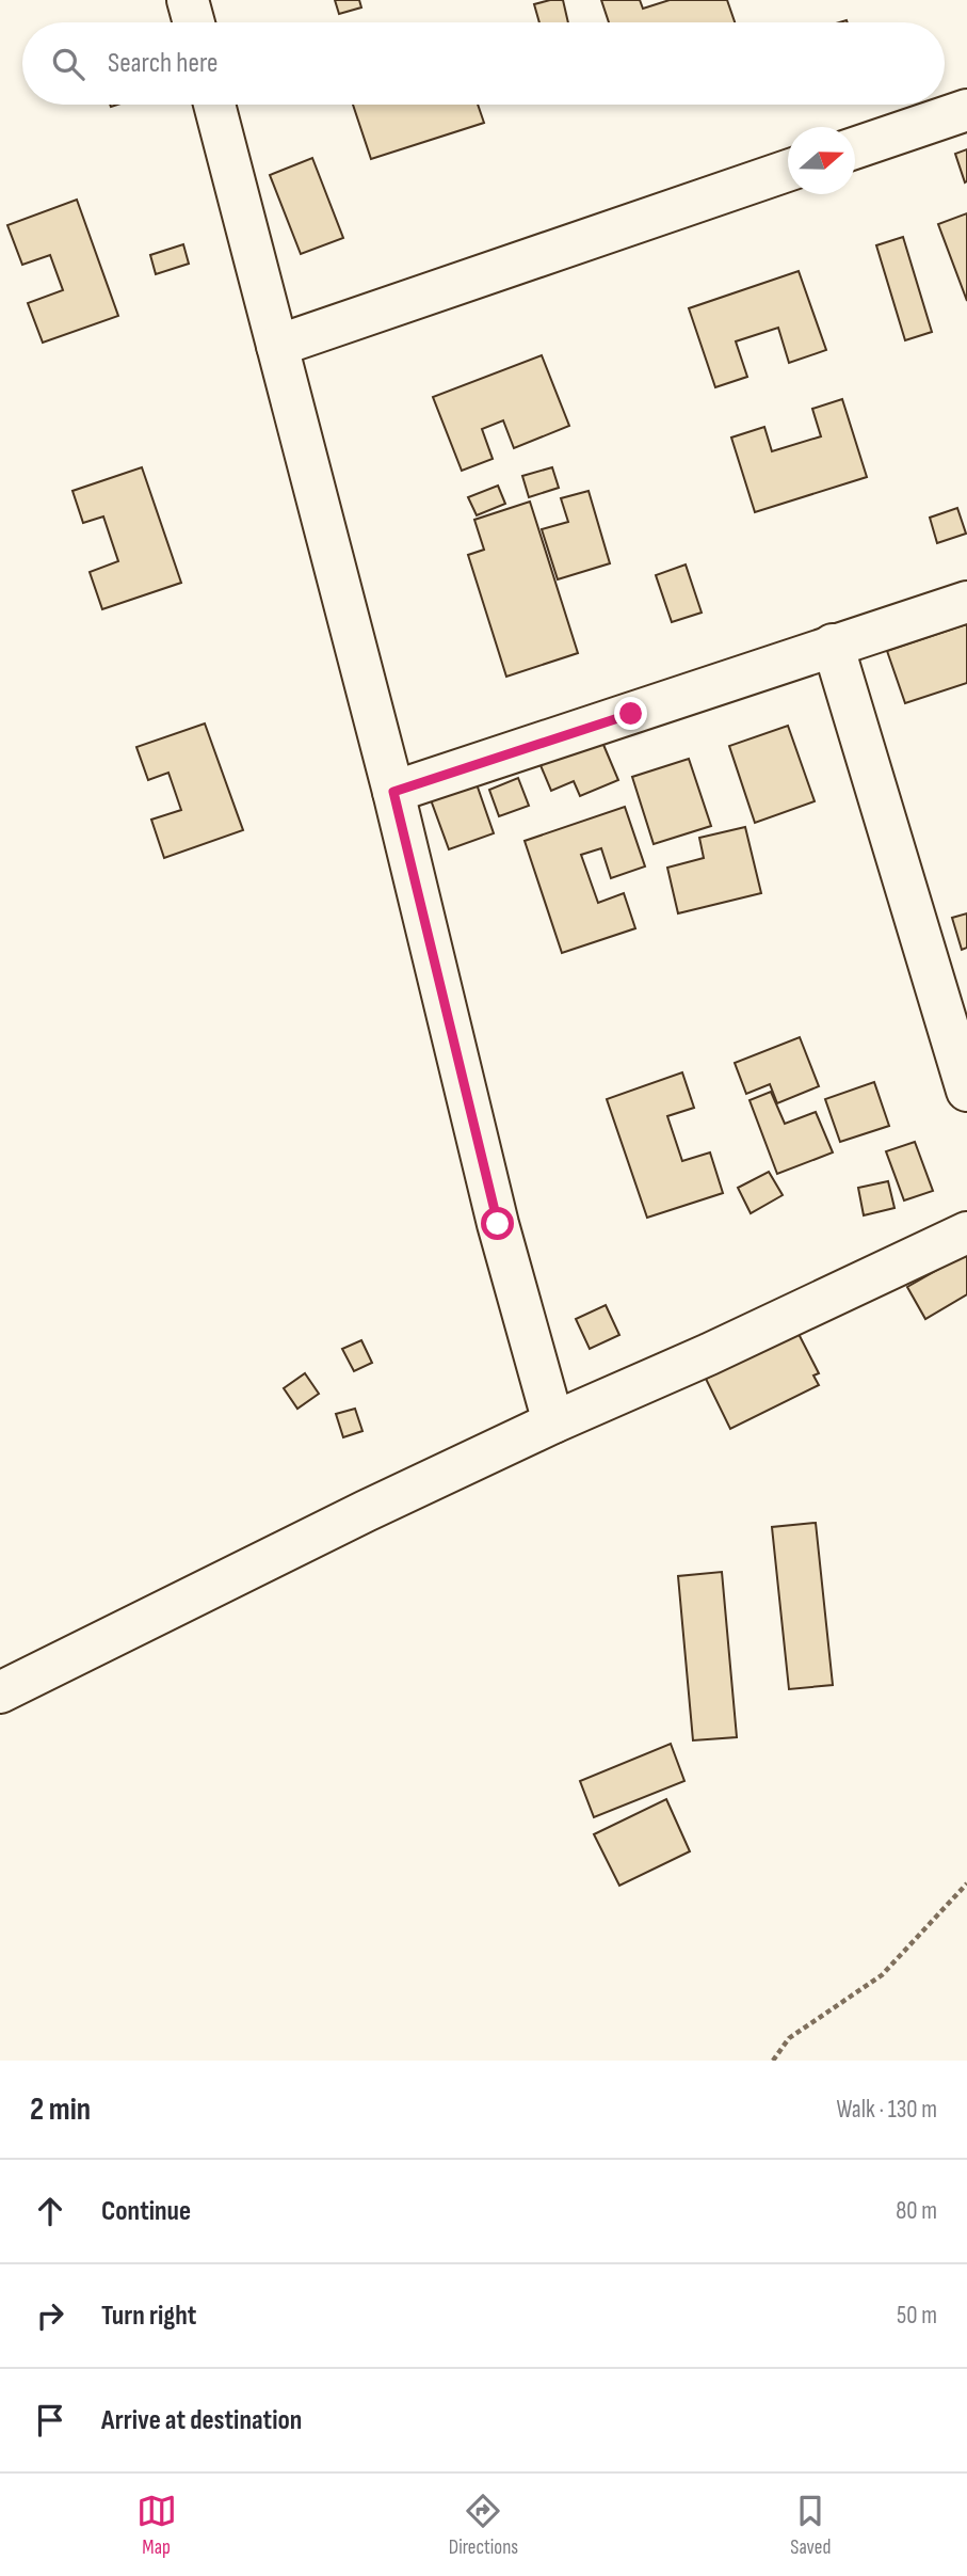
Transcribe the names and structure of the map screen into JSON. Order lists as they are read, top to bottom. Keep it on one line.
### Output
{"north":"right","page":{"search":"Search here","heading":["2 min","Walk · 130 m"],"list":[["Continue","80 m"],["Turn right","50 m"],"Arrive at destination"],"nav":["Map","Directions","Saved"]}}
